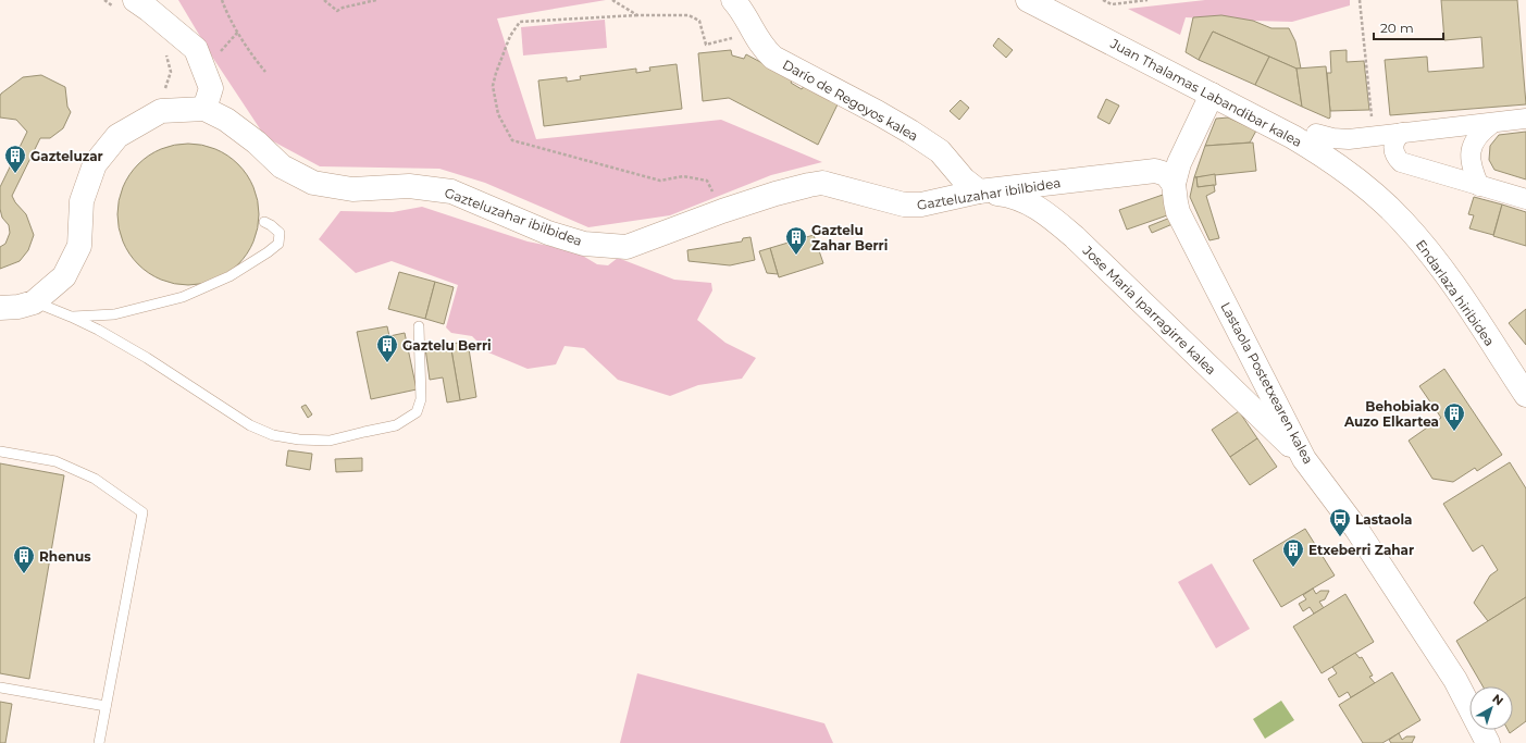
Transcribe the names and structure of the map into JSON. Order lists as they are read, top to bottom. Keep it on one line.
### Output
{"streets":{"street":["Juan Thalamas Labandibar kalea","Darío de Regoyos kalea","Gazteluzahar ibilbidea","Endarlaza hiribidea","Jose Maria Iparragirre kalea","Lastaola Postetxearen kalea"]},"crossings":[["Juan Thalamas Labandibar kalea","Endarlaza hiribidea"],["Juan Thalamas Labandibar kalea","Lastaola Postetxearen kalea"],["Darío de Regoyos kalea","Gazteluzahar ibilbidea"],["Darío de Regoyos kalea","Jose Maria Iparragirre kalea"],["Gazteluzahar ibilbidea","Jose Maria Iparragirre kalea"],["Gazteluzahar ibilbidea","Lastaola Postetxearen kalea"],["Jose Maria Iparragirre kalea","Lastaola Postetxearen kalea"]],"places":{"building":["Gazteluzar","Gaztelu Zahar Berri","Gaztelu Berri","Behobiako Auzo Elkartea","Etxeberri Zahar","Rhenus"],"bus stop":["Lastaola"]},"scale_bar":"20 m","north":"top right"}
